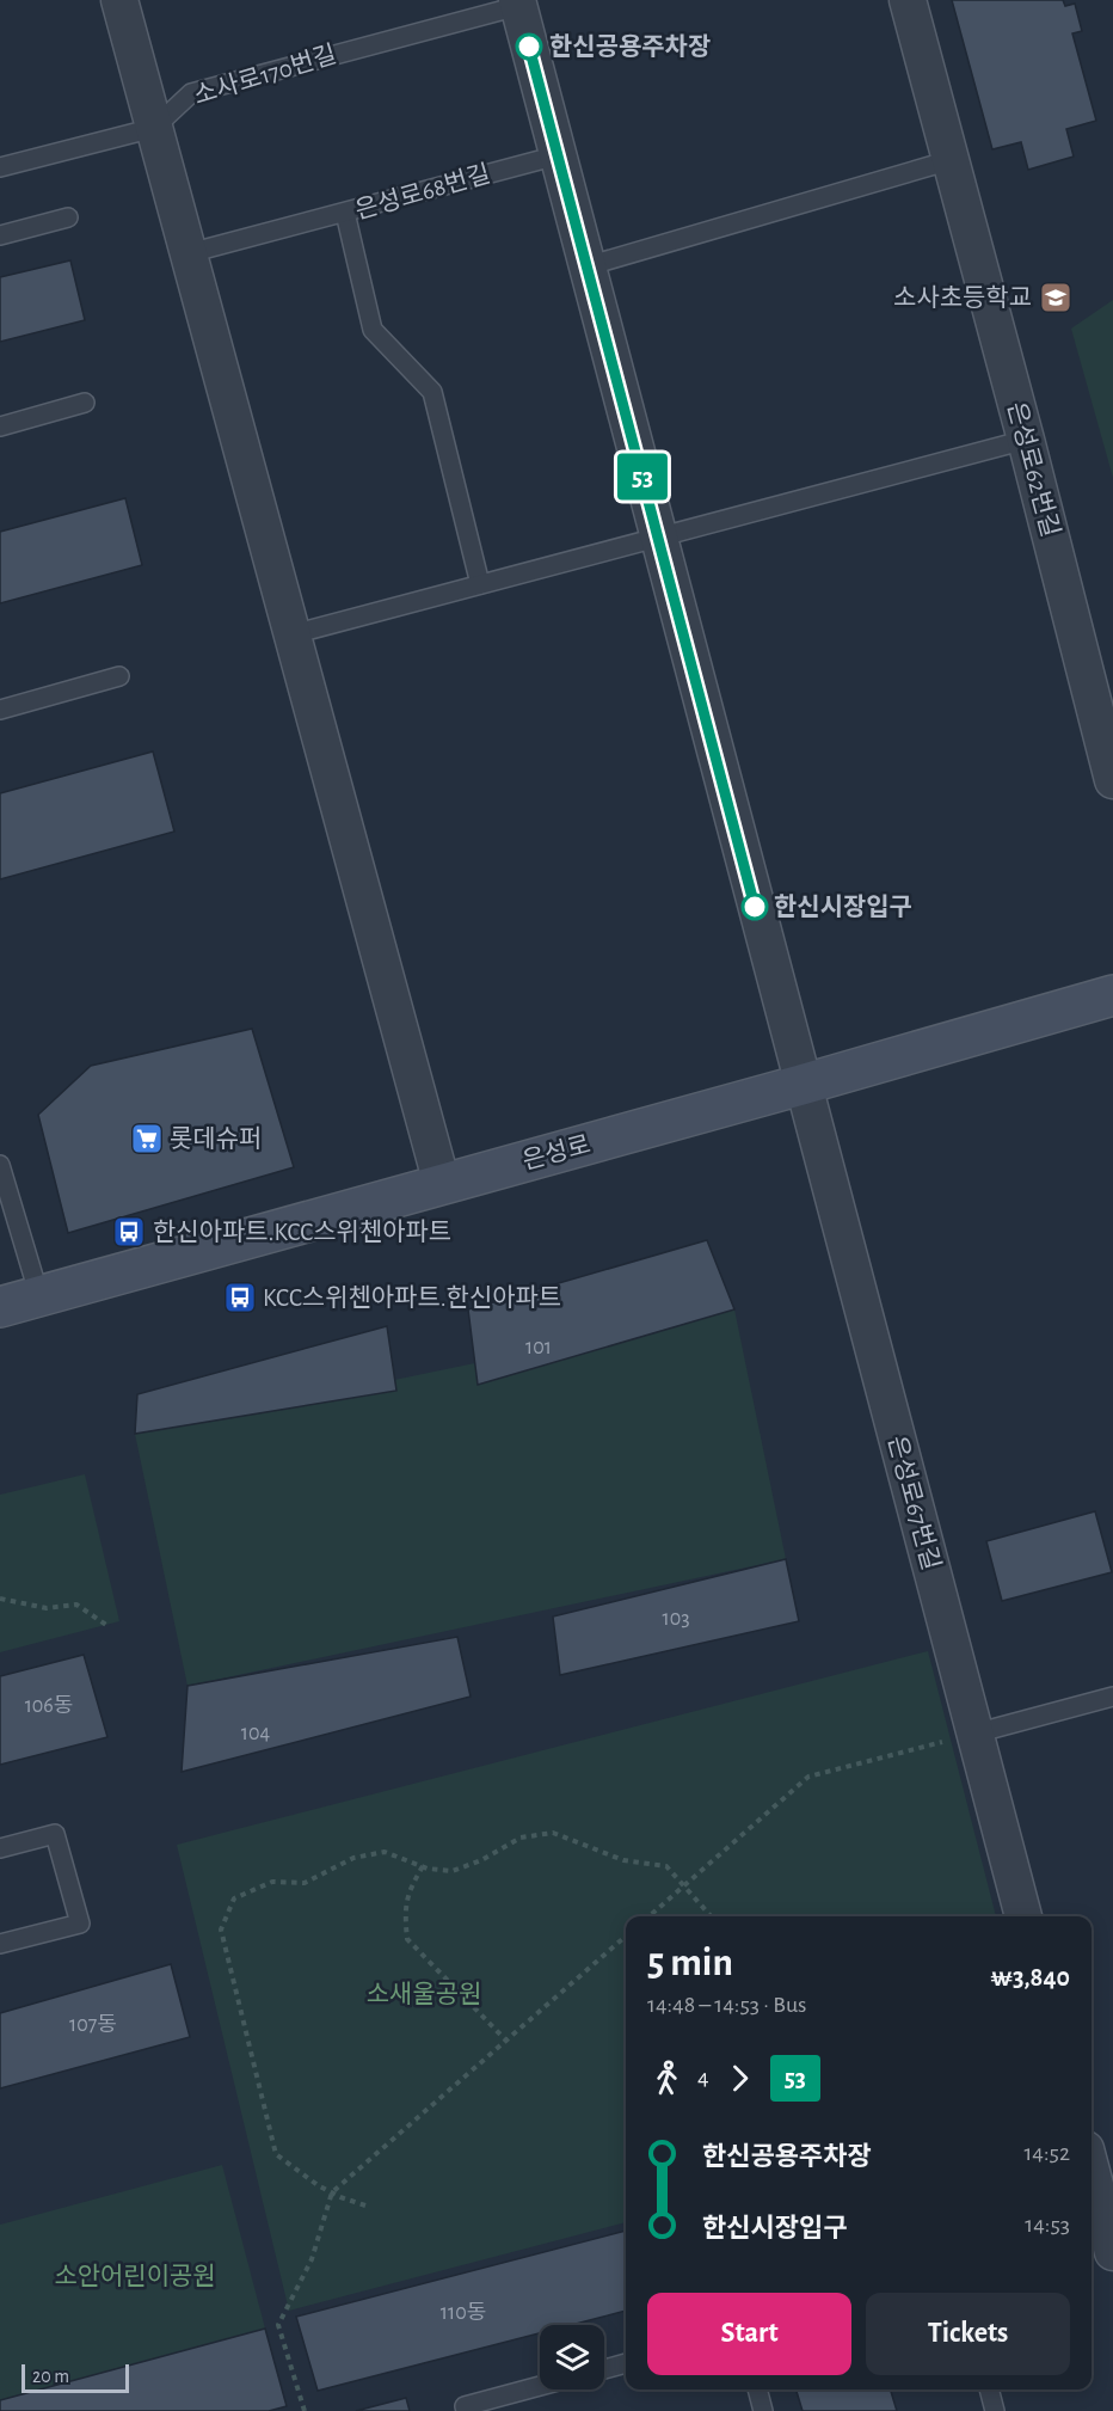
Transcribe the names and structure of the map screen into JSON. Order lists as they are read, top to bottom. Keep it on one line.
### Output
{"streets":{"street":["은성로62번길","은성로","은성로67번길"],"lane":["소사로170번길","은성로68번길"]},"crossings":[["은성로","은성로67번길"]],"parks":["소새울공원","소안어린이공원"],"places":{"other":["한신공용주차장","한신시장입구"],"school or university":["소사초등학교"],"supermarket":["롯데슈퍼"],"bus stop":["한신아파트.KCC스위첸아파트","KCC스위첸아파트.한신아파트"]},"lines":["bus line 53"],"house_numbers":["101","103","106동","104","107동","110동"],"scale_bar":"20 m","page":{"on_map":"53","heading":["5 min","14:48 – 14:53 · Bus","₩3,840"],"legs":["4","53"],"list":[{"name":"한신공용주차장","value":"14:52"},{"name":"한신시장입구","value":"14:53"}],"buttons":["Start","Tickets"],"scale":"20 m"}}
